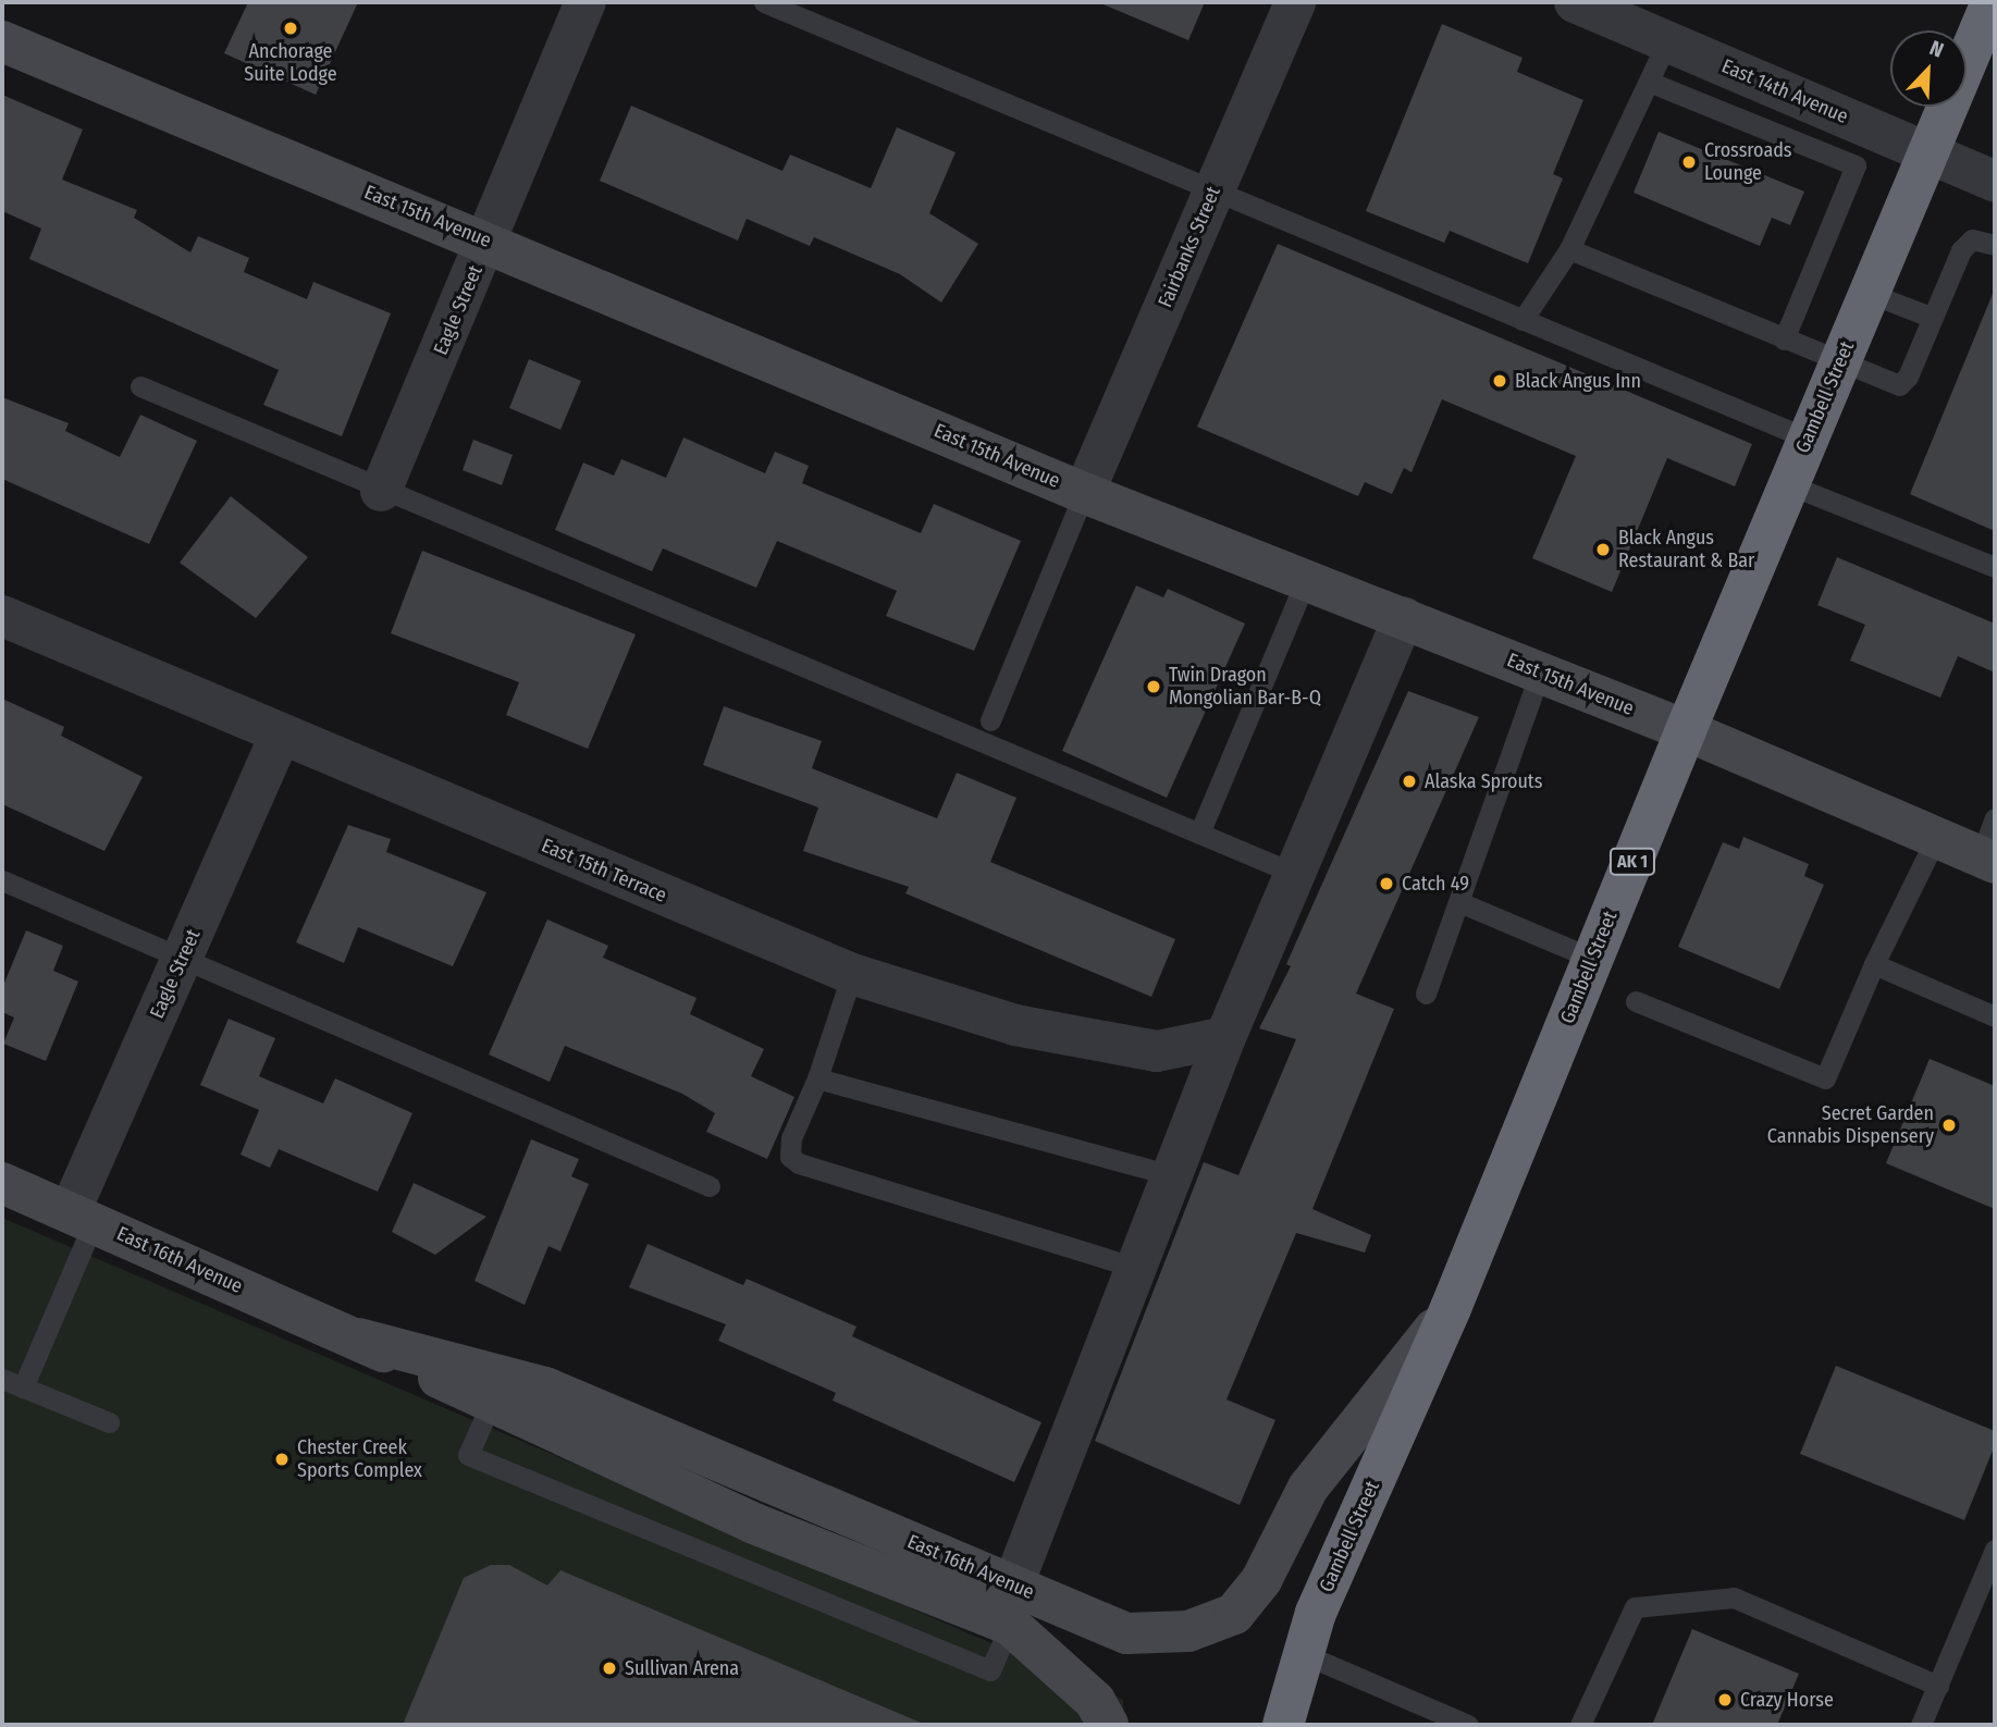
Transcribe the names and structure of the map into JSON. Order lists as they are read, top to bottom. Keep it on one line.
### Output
{"streets":{"highway":["Gambell Street","AK 1"],"street":["East 14th Avenue","East 15th Avenue","Fairbanks Street","Eagle Street","East 15th Terrace","East 16th Avenue"]},"crossings":[["East 14th Avenue","Gambell Street"],["East 15th Avenue","Fairbanks Street"],["East 15th Avenue","Eagle Street"],["East 15th Avenue","Gambell Street"],["Eagle Street","East 15th Terrace"],["Eagle Street","East 16th Avenue"],["Gambell Street","East 16th Avenue"]],"places":["Anchorage Suite Lodge","Crossroads Lounge","Black Angus Inn","Black Angus Restaurant & Bar","Twin Dragon Mongolian Bar-B-Q","Alaska Sprouts","Catch 49","Secret Garden Cannabis Dispensery","Chester Creek Sports Complex","Sullivan Arena","Crazy Horse"],"north":"top right"}
